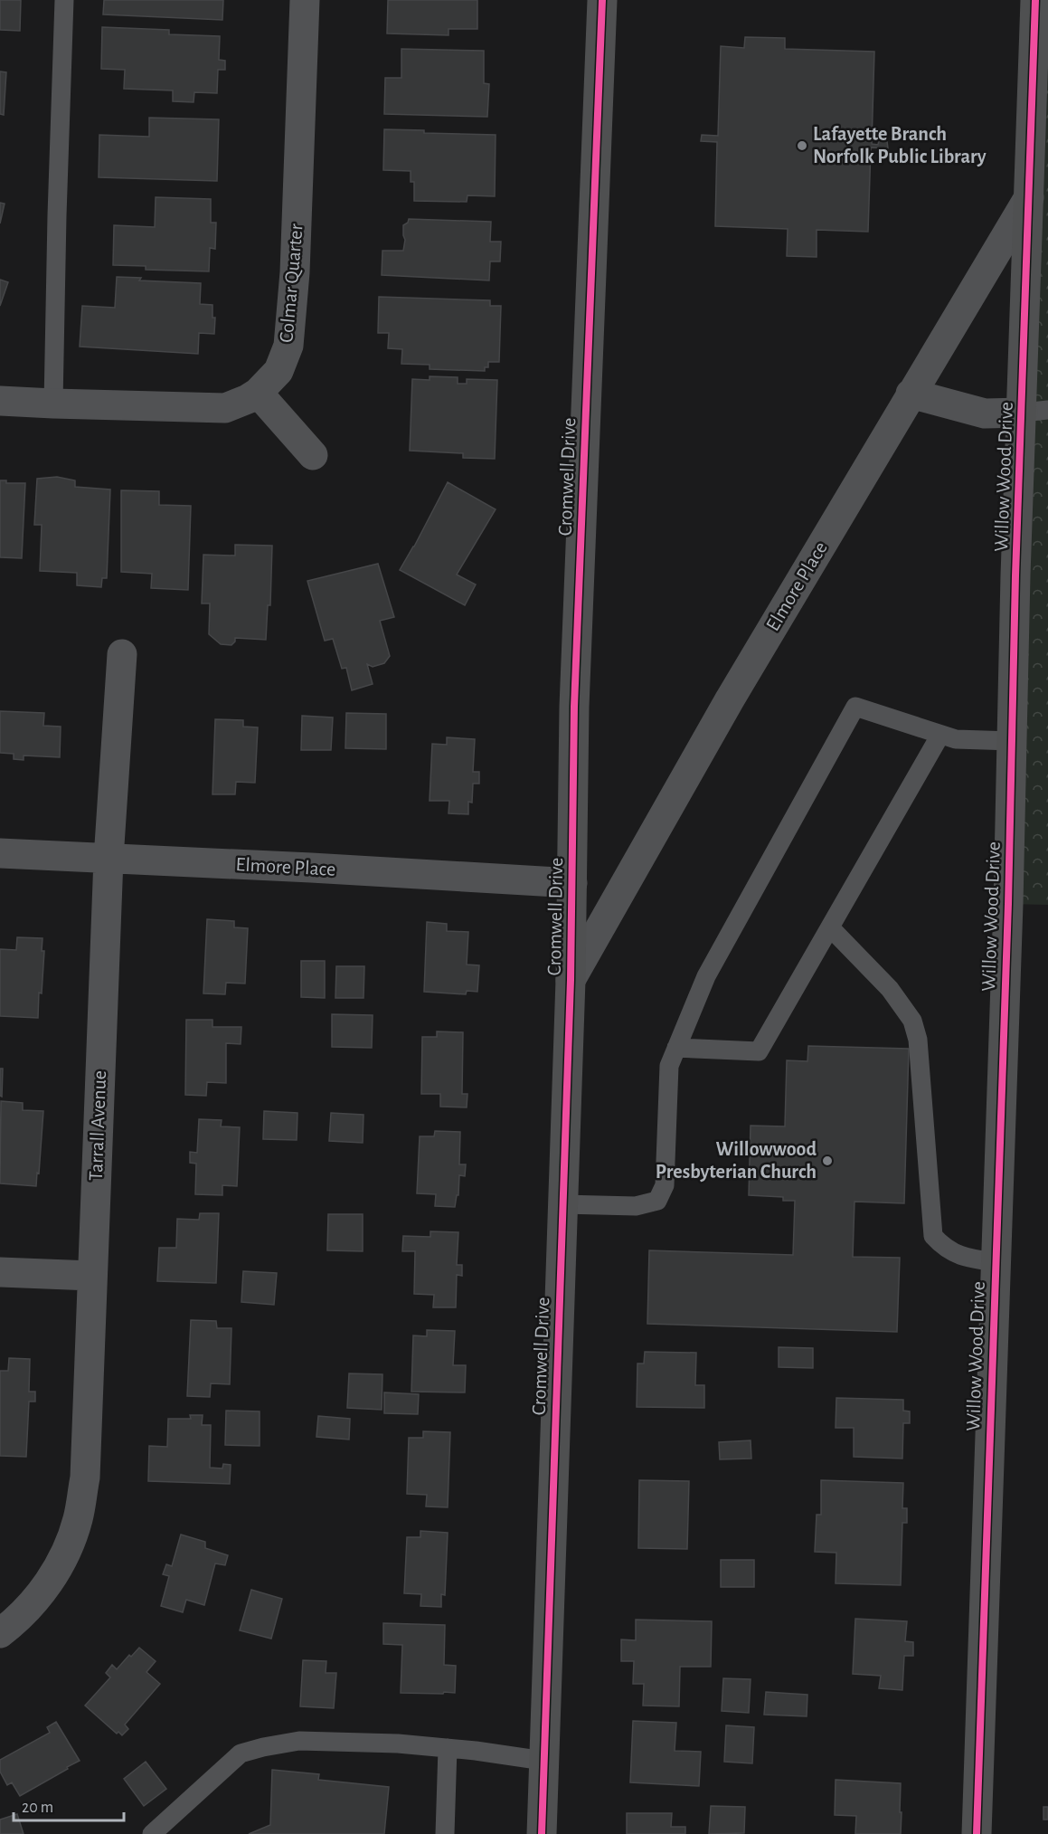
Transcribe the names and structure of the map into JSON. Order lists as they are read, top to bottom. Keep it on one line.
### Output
{"streets":{"street":["Colmar Quarter","Cromwell Drive","Willow Wood Drive","Elmore Place","Tarrall Avenue"]},"crossings":[["Cromwell Drive","Elmore Place"],["Willow Wood Drive","Elmore Place"],["Elmore Place","Tarrall Avenue"]],"places":["Lafayette Branch Norfolk Public Library","Willowwood Presbyterian Church"],"scale_bar":"20 m"}
